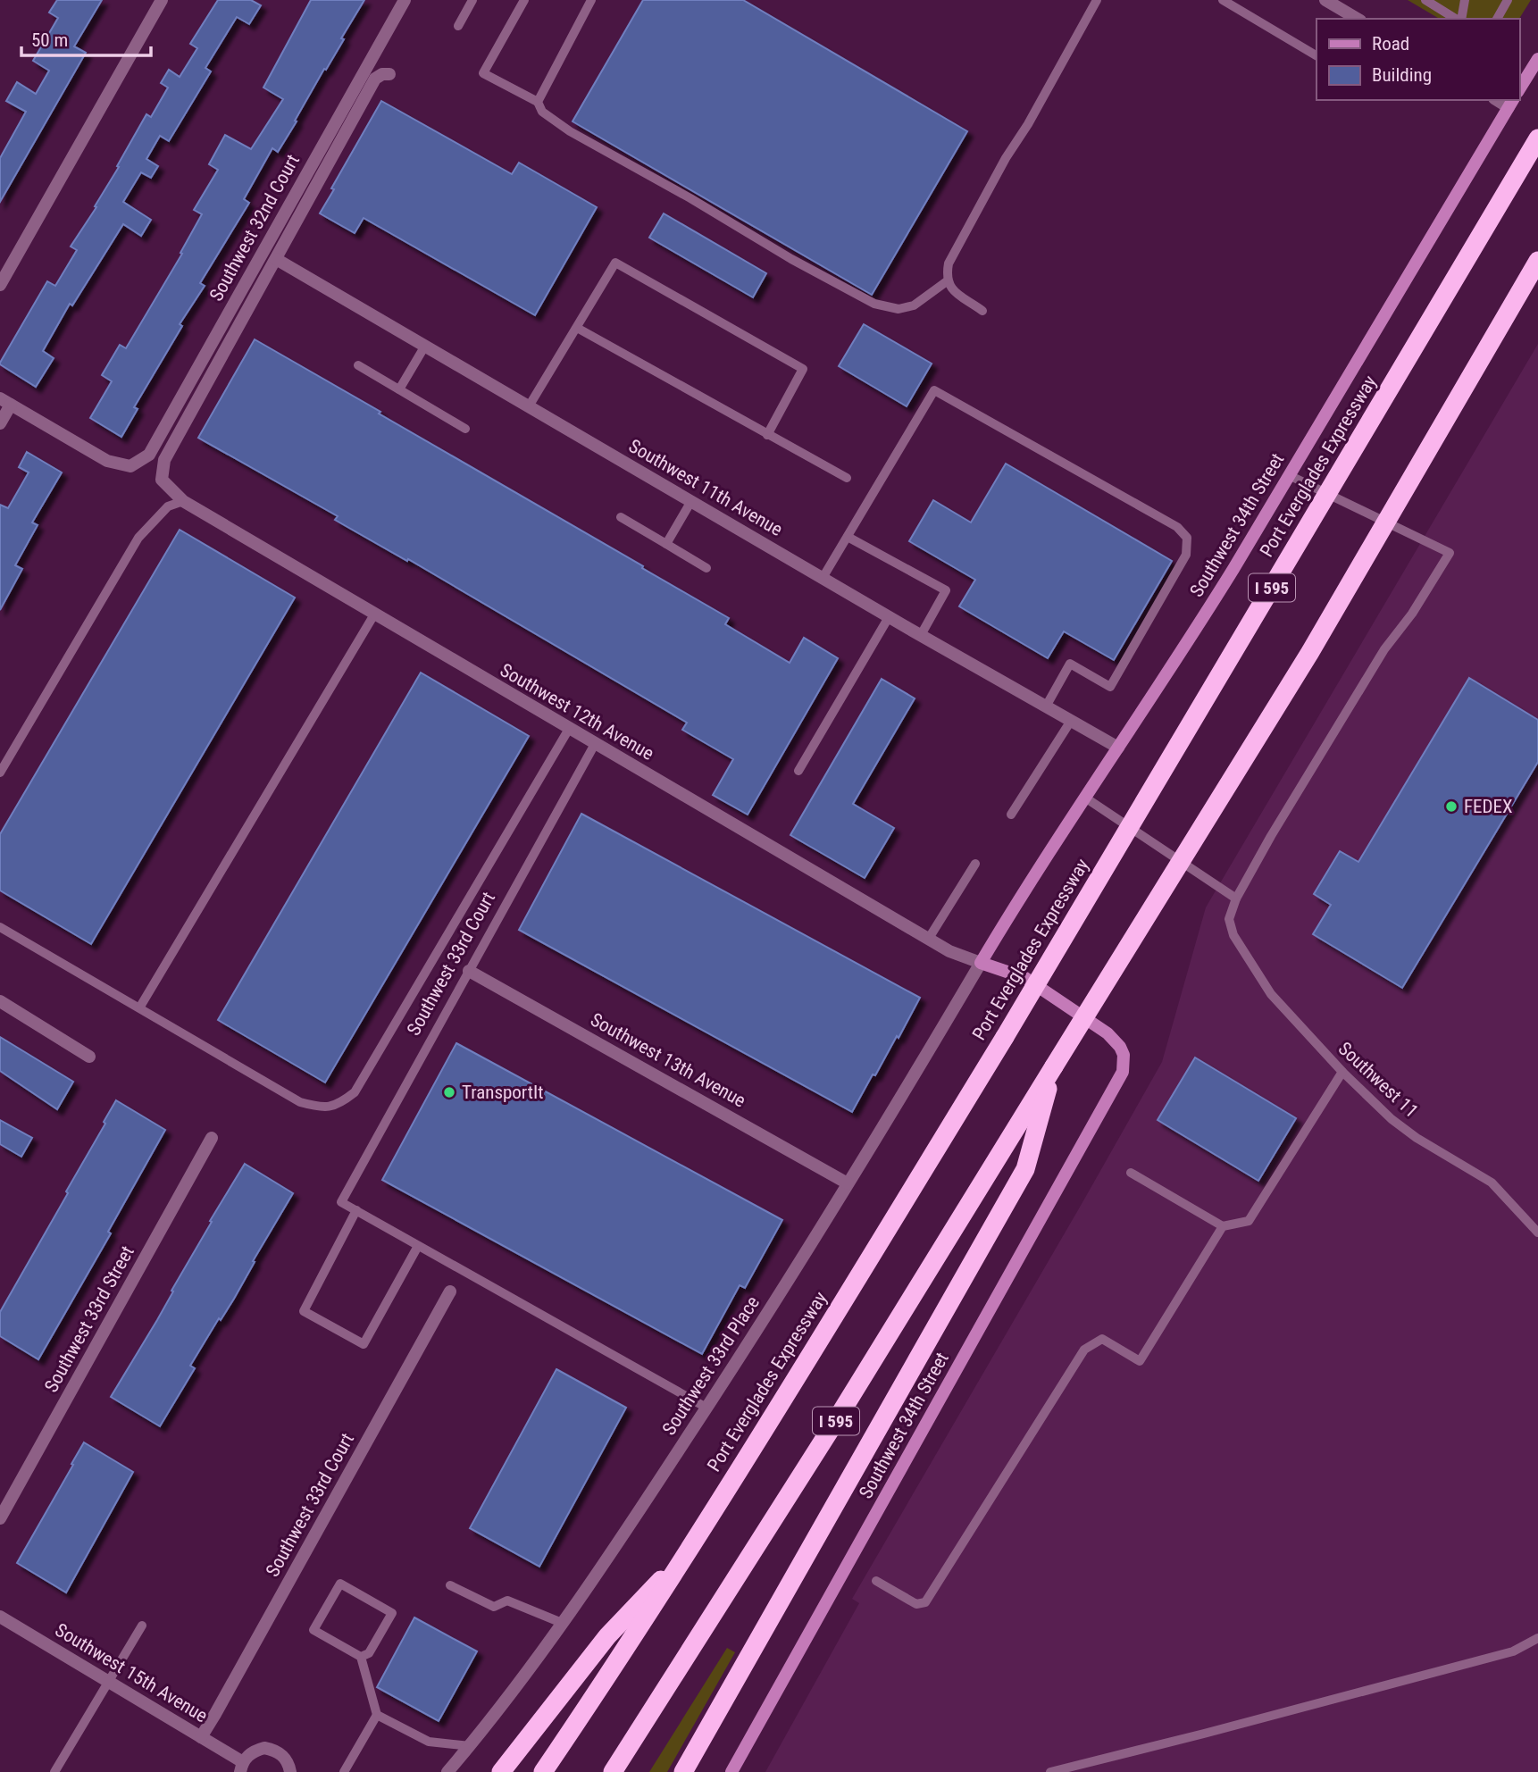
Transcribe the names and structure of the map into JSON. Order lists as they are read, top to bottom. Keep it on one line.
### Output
{"streets":{"highway":["Port Everglades Expressway","I 595"],"street":["Southwest 32nd Court","Southwest 11th Avenue","Southwest 34th Street","Southwest 12th Avenue","Southwest 33rd Court","Southwest 13th Avenue","Southwest 33rd Street","Southwest 33rd Place","Southwest 15th Avenue"],"lane":["Southwest 11"]},"crossings":[["Southwest 32nd Court","Southwest 11th Avenue"],["Southwest 32nd Court","Southwest 12th Avenue"],["Southwest 11th Avenue","Southwest 34th Street"],["Southwest 34th Street","Southwest 12th Avenue"],["Southwest 34th Street","Southwest 33rd Place"],["Southwest 12th Avenue","Southwest 33rd Court"],["Southwest 12th Avenue","Southwest 33rd Place"],["Southwest 33rd Court","Southwest 13th Avenue"],["Southwest 33rd Court","Southwest 15th Avenue"],["Southwest 13th Avenue","Southwest 33rd Place"]],"places":["FEDEX","TransportIt"],"legend":["Road","Building"],"scale_bar":"50 m"}
